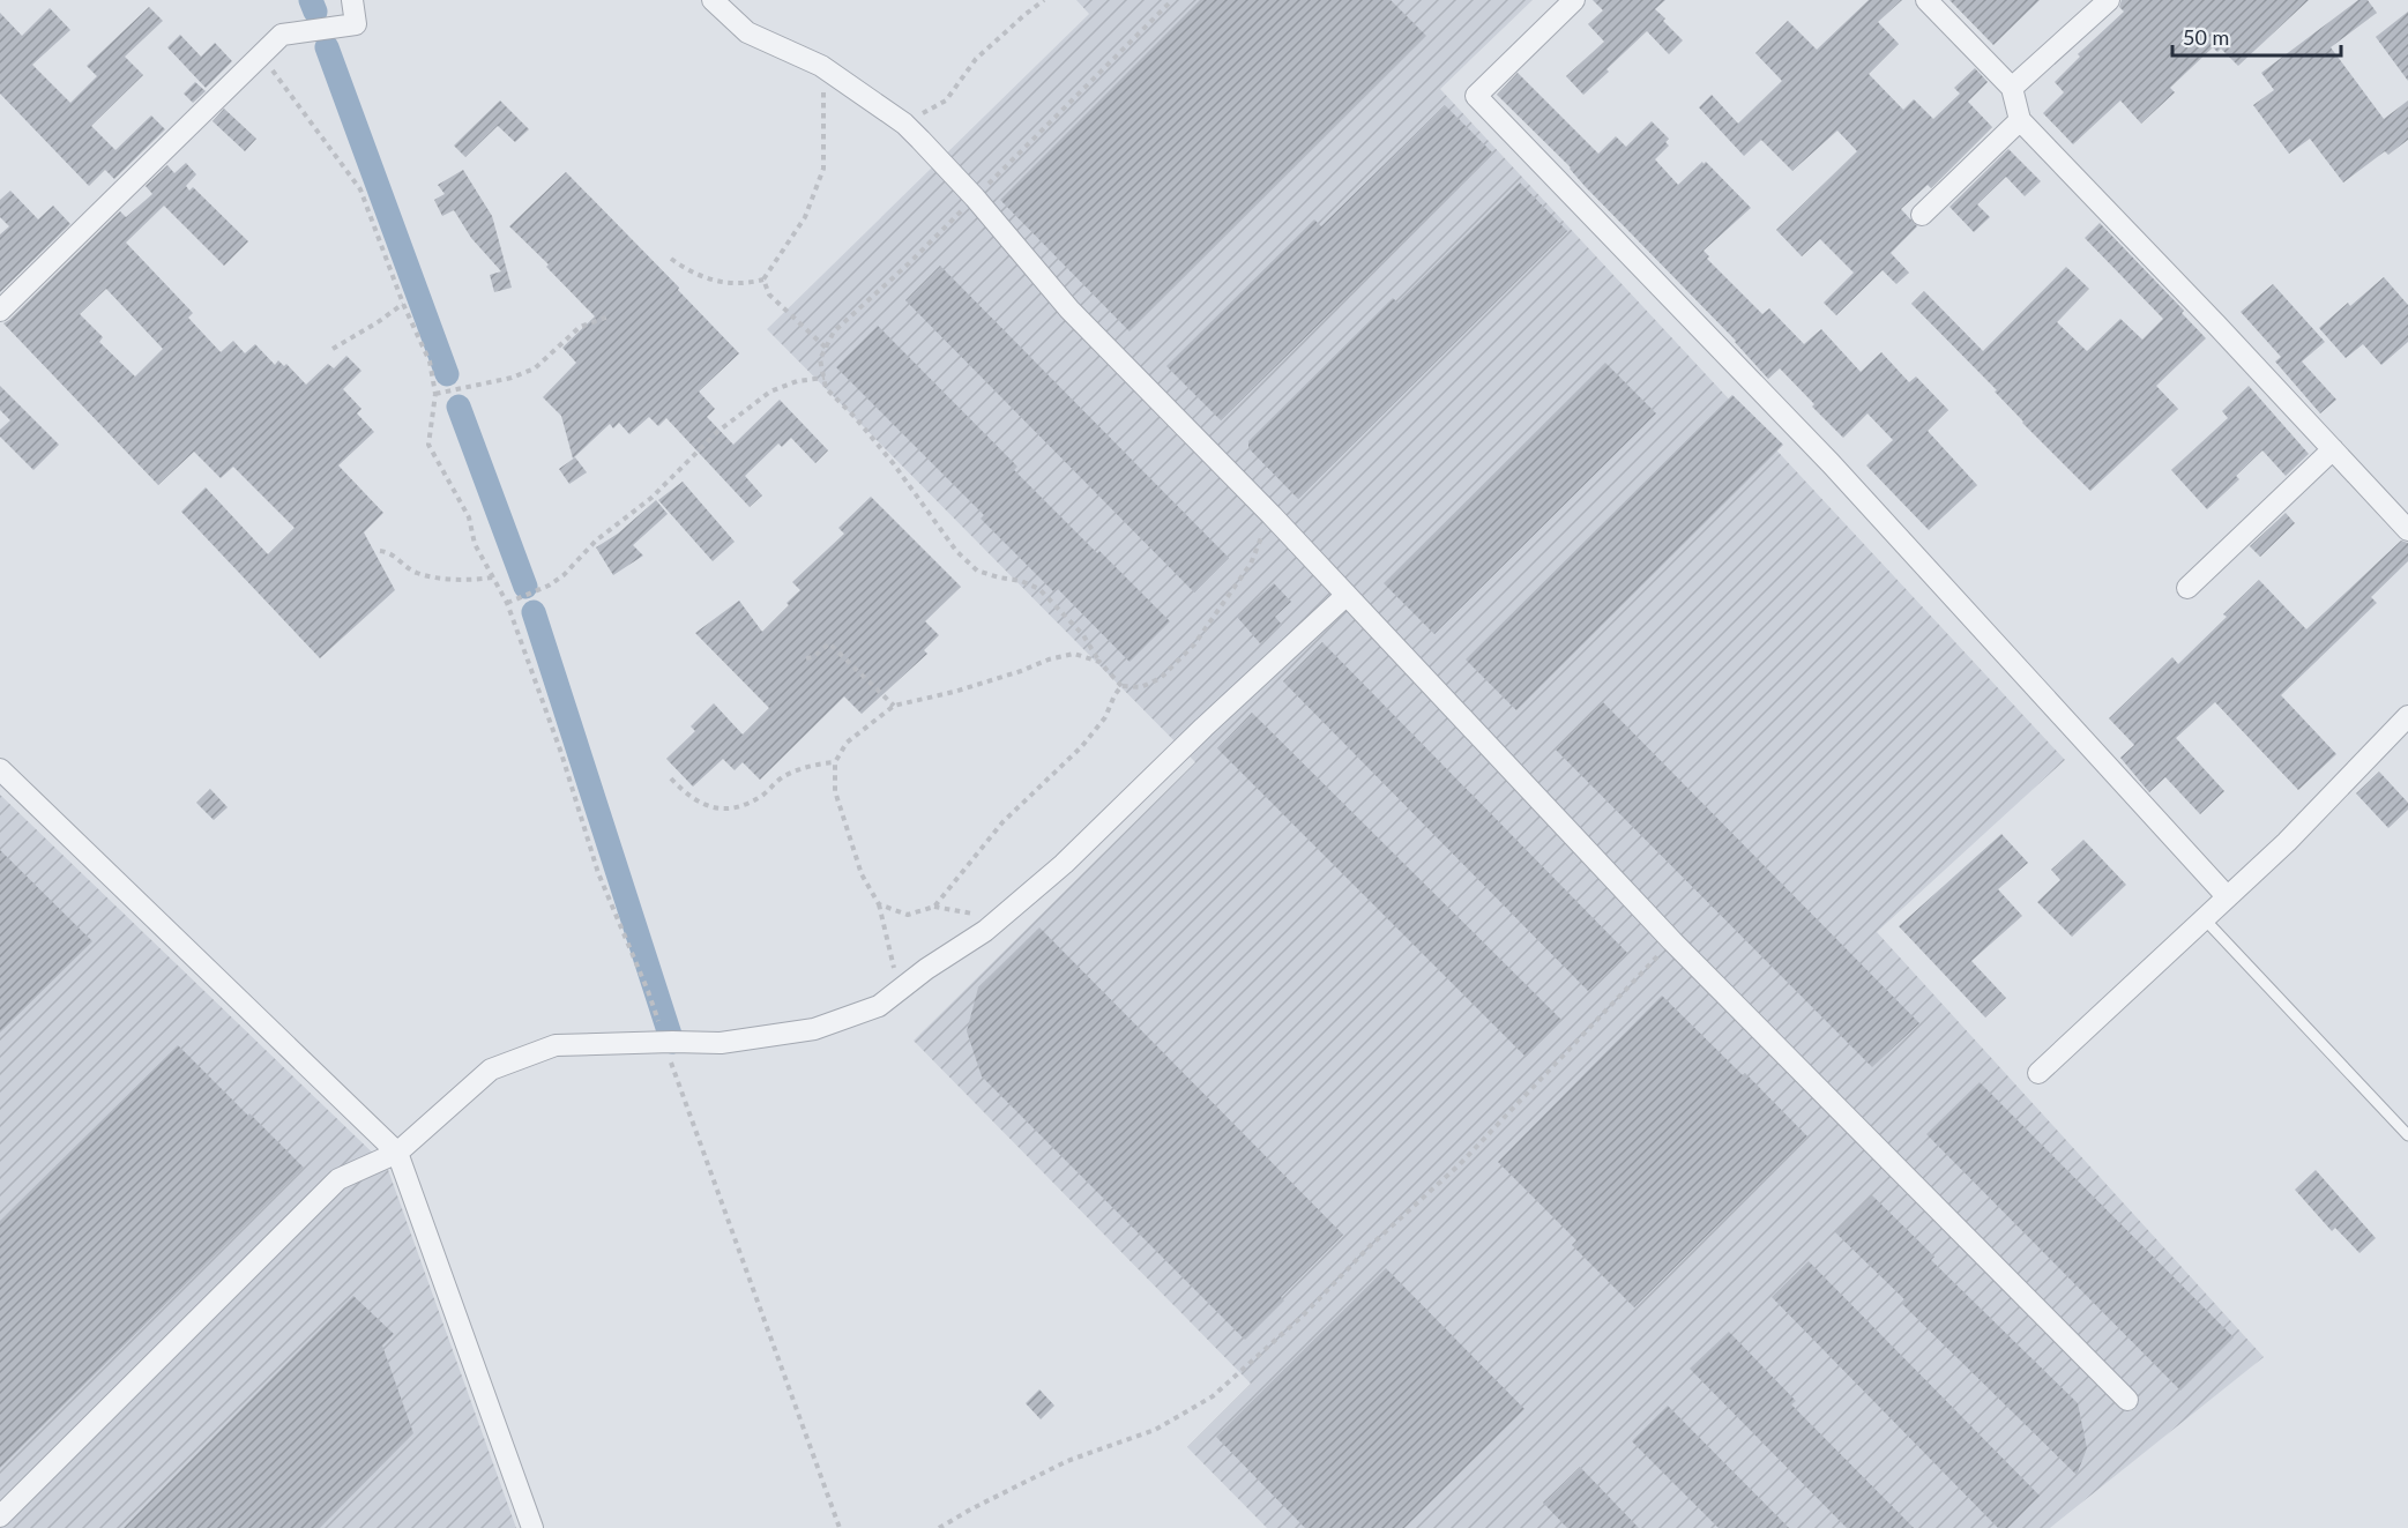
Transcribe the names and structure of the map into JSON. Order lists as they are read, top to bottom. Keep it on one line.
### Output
{"scale_bar":"50 m"}
